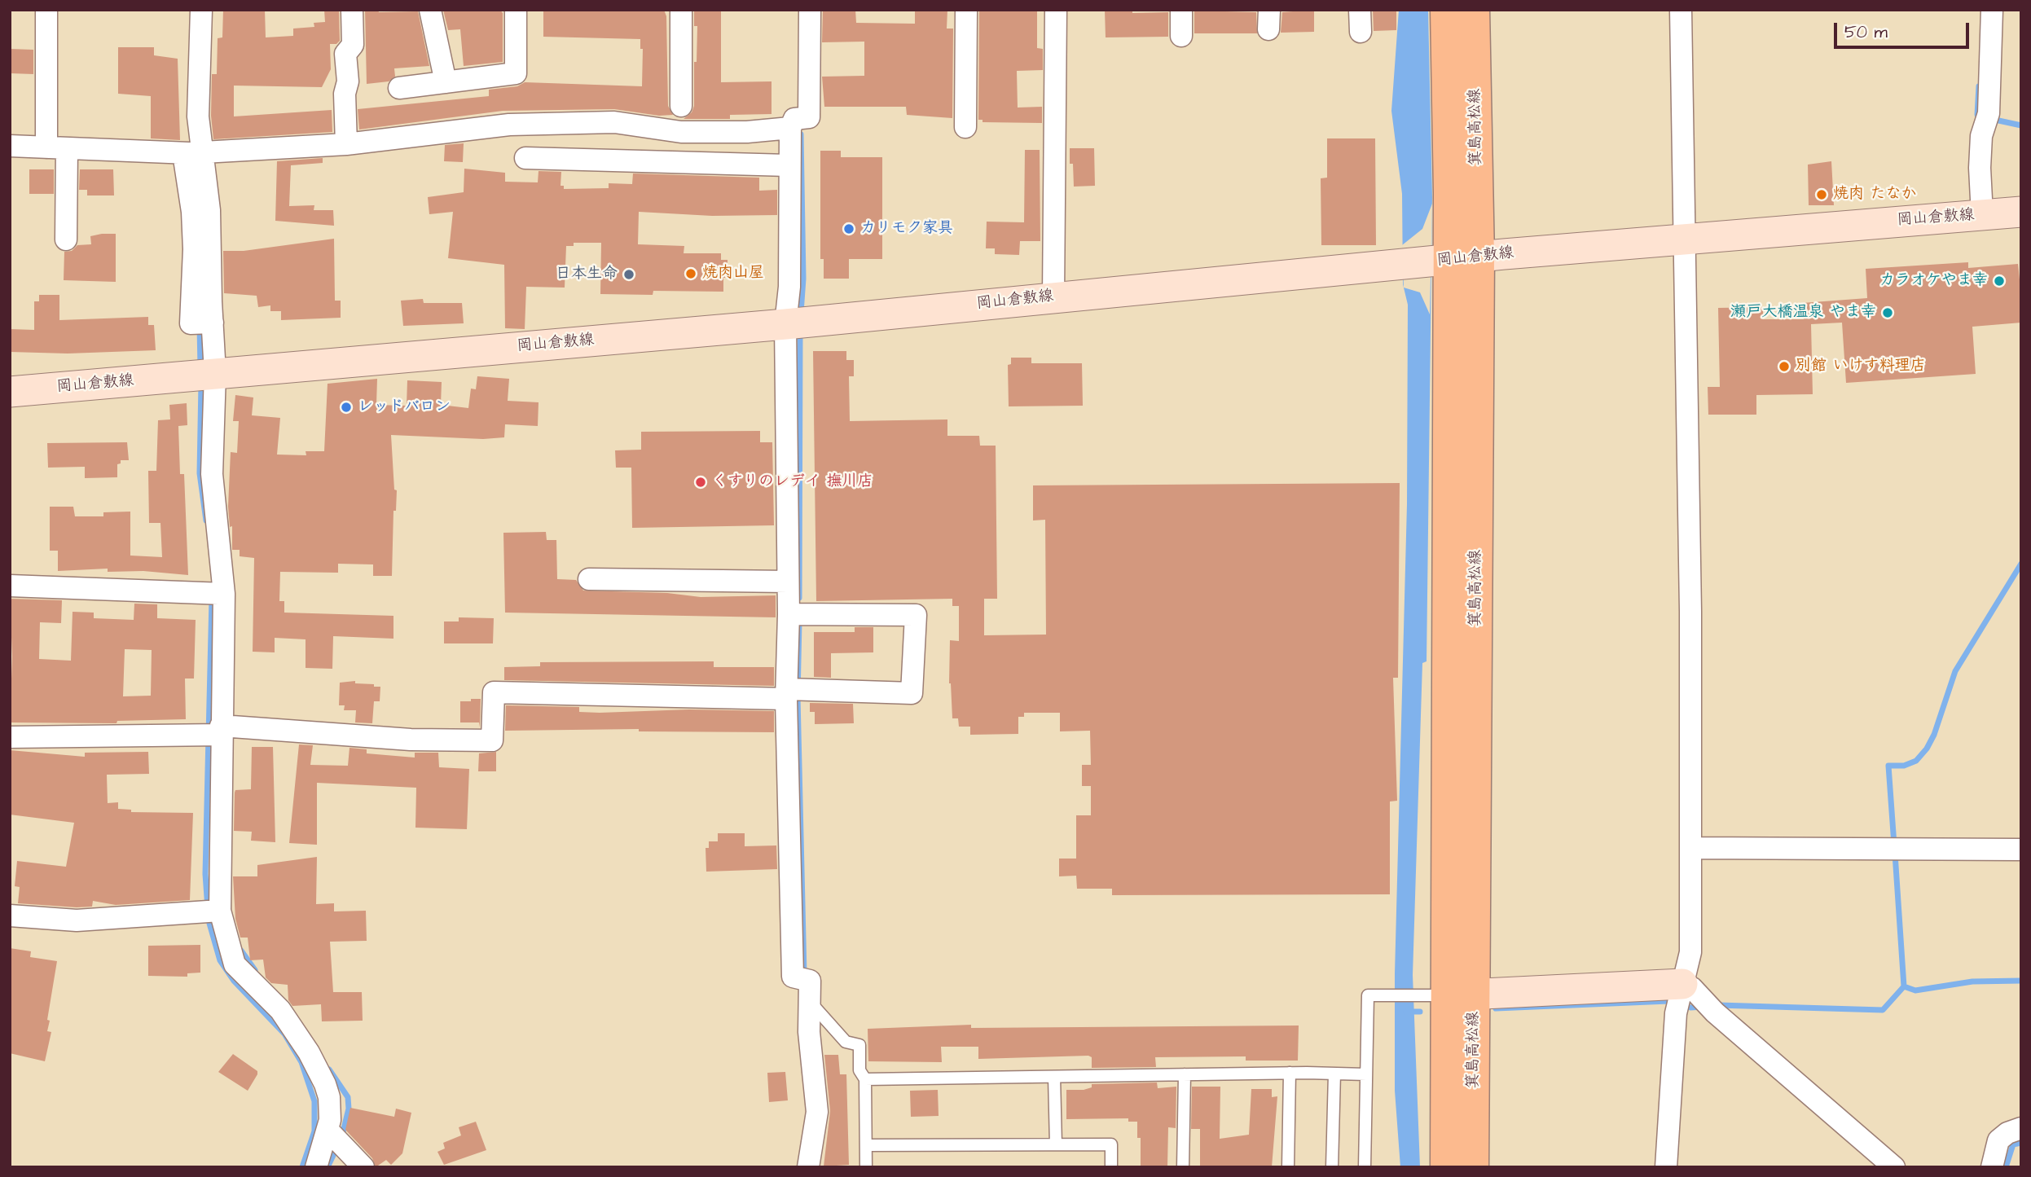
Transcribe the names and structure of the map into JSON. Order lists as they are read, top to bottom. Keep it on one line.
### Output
{"streets":{"main road":["箕島高松線","岡山倉敷線"]},"crossings":[["箕島高松線","岡山倉敷線"]],"places":["焼肉 たなか","カリモク家具","焼肉山屋","日本生命","カラオケやま幸","瀬戸大橋温泉 やま幸","別館 いけす料理店","レッドバロン","くすりのレデイ 撫川店"],"scale_bar":"50 m"}
